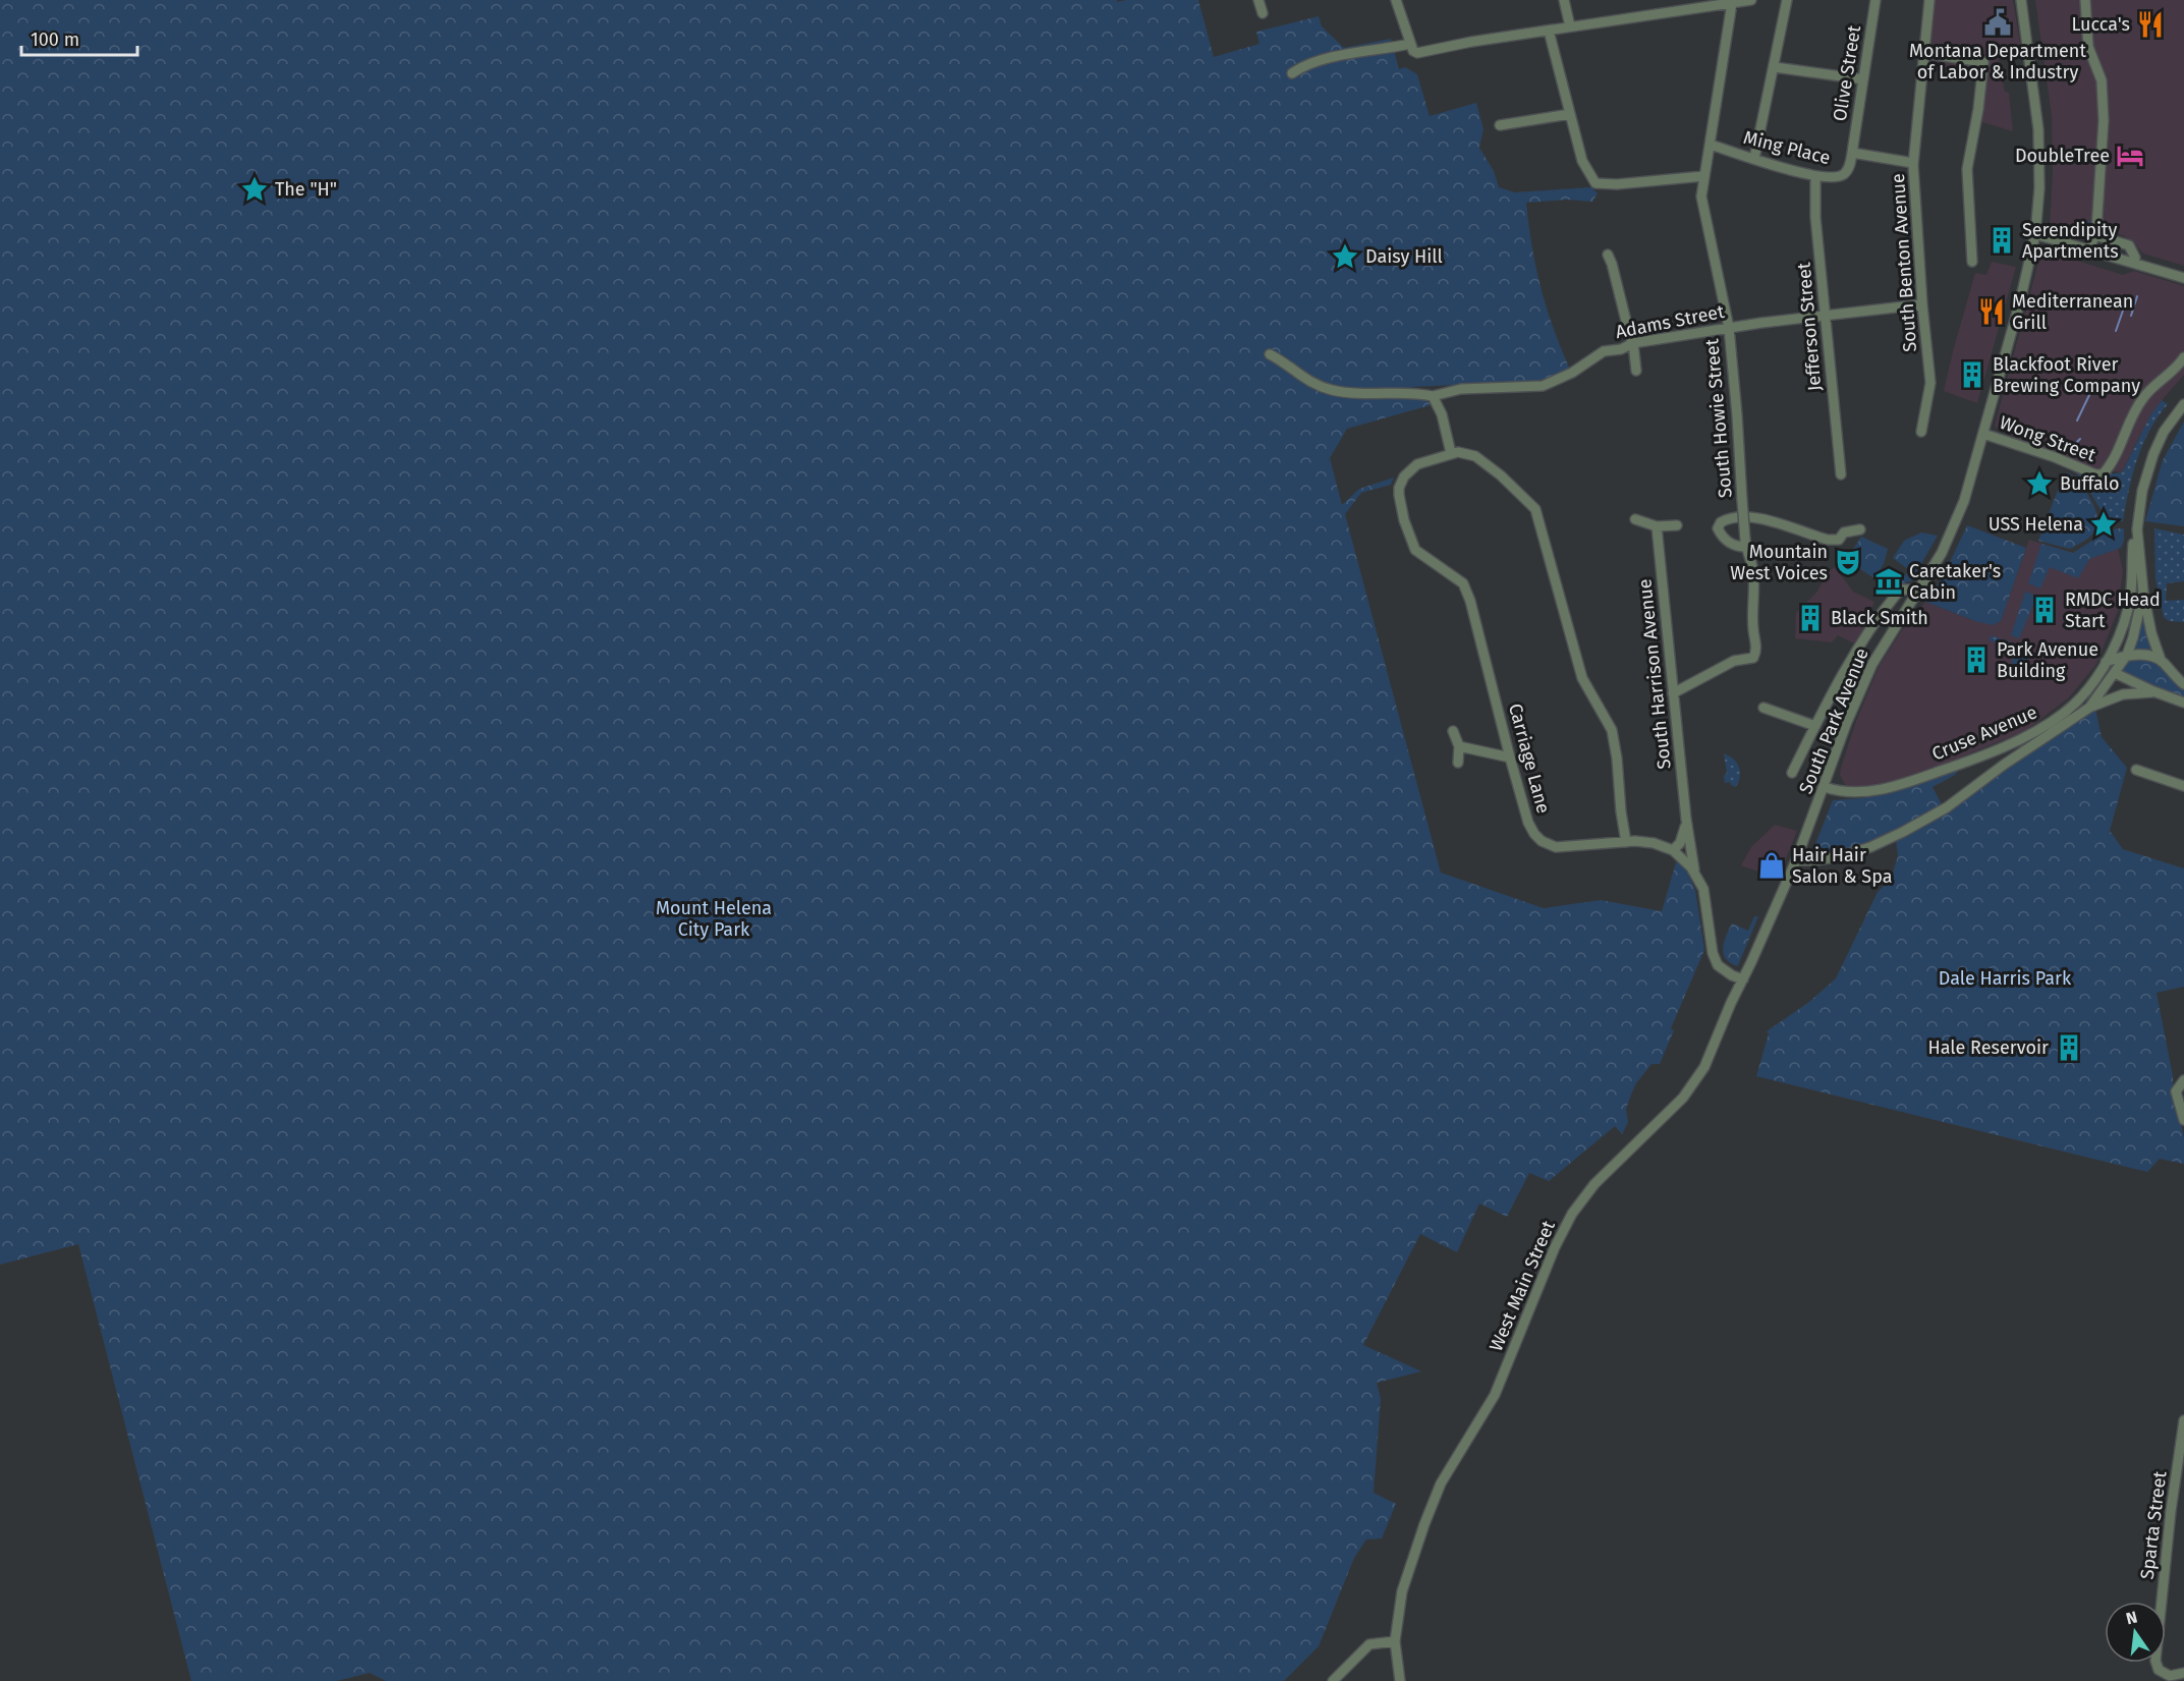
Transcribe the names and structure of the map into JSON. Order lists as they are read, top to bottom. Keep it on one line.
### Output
{"streets":{"street":["Olive Street","Ming Place","South Benton Avenue","Adams Street","Jefferson Street","South Howie Street","Wong Street","South Harrison Avenue","South Park Avenue","Cruse Avenue","Carriage Lane","West Main Street","Sparta Street"]},"crossings":[["Olive Street","Ming Place"],["Ming Place","South Benton Avenue"],["Ming Place","Jefferson Street"],["Ming Place","South Howie Street"],["South Benton Avenue","Adams Street"],["Adams Street","Jefferson Street"],["Adams Street","South Howie Street"],["South Howie Street","South Harrison Avenue"],["Wong Street","South Park Avenue"],["South Harrison Avenue","Carriage Lane"],["South Park Avenue","Cruse Avenue"],["South Park Avenue","West Main Street"]],"parks":["Mount Helena City Park","Dale Harris Park"],"places":{"public building":["Montana Department of Labor & Industry"],"restaurant":["Lucca's","Mediterranean Grill"],"hotel":["DoubleTree"],"place":["The \"H\"","Daisy Hill","Buffalo","USS Helena"],"building":["Serendipity Apartments","Blackfoot River Brewing Company","RMDC Head Start","Black Smith","Park Avenue Building","Hale Reservoir"],"theatre":["Mountain West Voices"],"museum":["Caretaker's Cabin"],"shop":["Hair Hair Salon & Spa"]},"scale_bar":"100 m","north":"top"}
